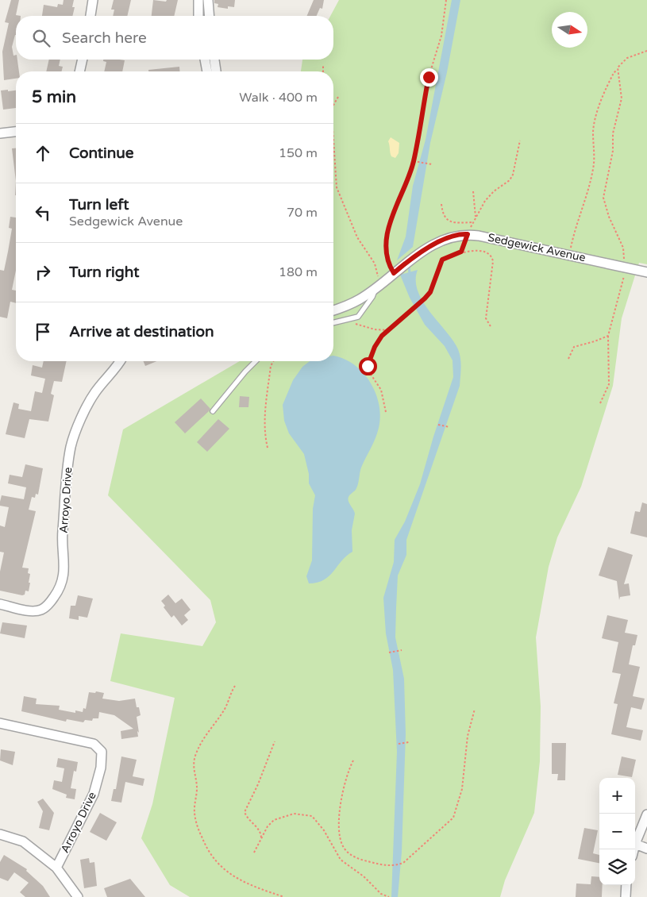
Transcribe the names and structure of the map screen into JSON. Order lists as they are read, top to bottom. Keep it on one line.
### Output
{"streets":{"street":["Sedgewick Avenue","Arroyo Drive"]},"north":"right","page":{"search":"Search here","heading":["5 min","Walk · 400 m"],"list":[["Continue","150 m"],["Turn left","Sedgewick Avenue","70 m"],["Turn right","180 m"],"Arrive at destination"],"map_buttons":["+","−"]}}
